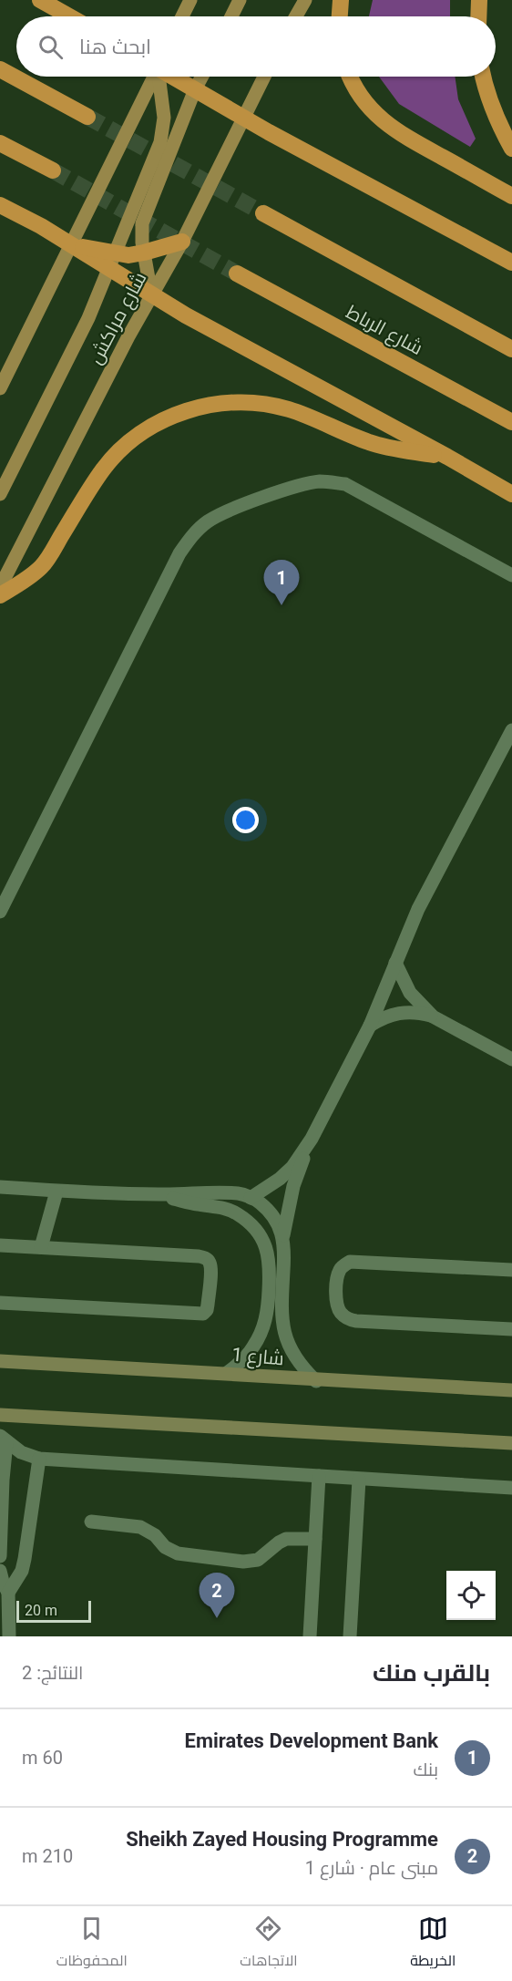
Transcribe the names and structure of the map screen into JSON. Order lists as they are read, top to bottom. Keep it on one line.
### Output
{"streets":{"highway":["شارع الرباط"],"main road":["شارع مراكش"],"street":["شارع 1"]},"scale_bar":"20 m","page":{"search":"ابحث هنا","pins":["1","2"],"scale":"20 m","heading":["بالقرب منك","النتائج: 2"],"list":[{"mark":"1","name":"Emirates Development Bank","note":"بنك","value":"60 m"},{"mark":"2","name":"Sheikh Zayed Housing Programme","note":"مبنى عام · شارع 1","value":"210 m"}],"nav":["الخريطة","الاتجاهات","المحفوظات"]}}
